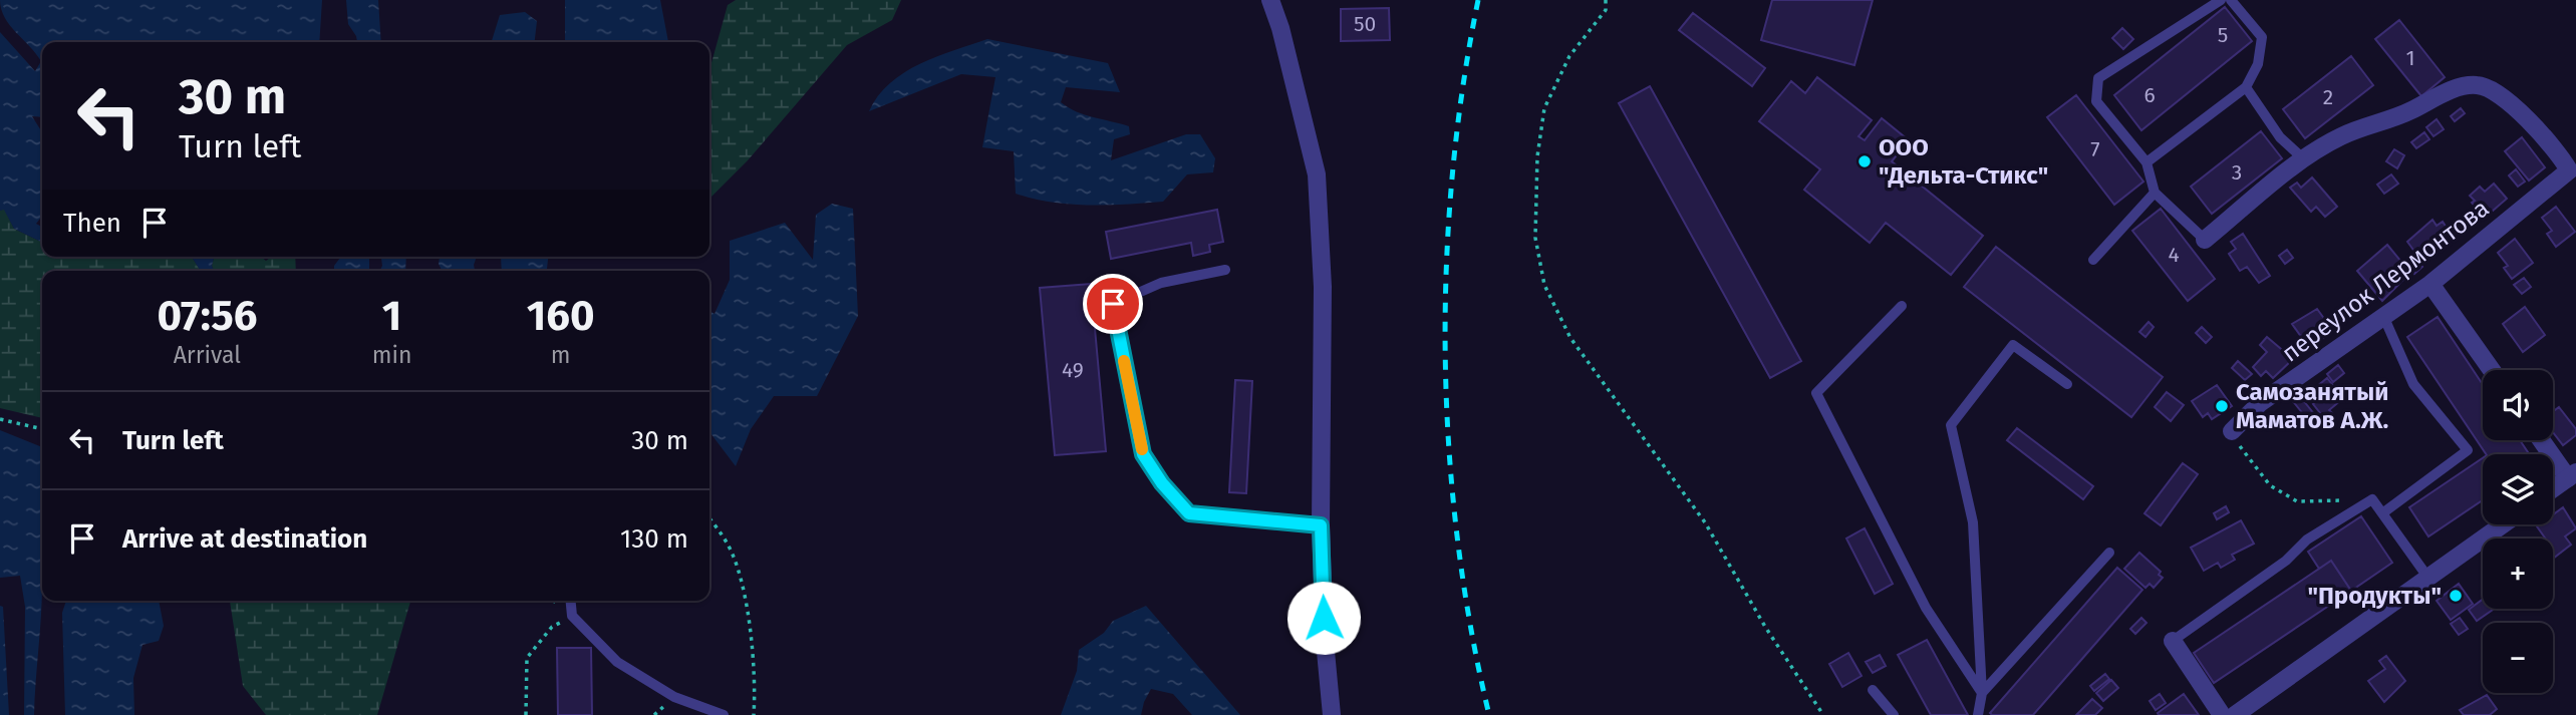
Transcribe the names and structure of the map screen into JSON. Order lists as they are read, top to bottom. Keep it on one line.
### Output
{"streets":{"street":["переулок Лермонтова"]},"places":["ООО \"Дельта-Стикс\"","Самозанятый Маматов А.Ж.","\"Продукты\""],"house_numbers":["50","5","1","6","2","7","3","4","49"],"page":{"turn":["30 m","Turn left"],"then":"Then","eta":["07:56","Arrival","1","min","160","m"],"map_buttons":["+","−"],"list":[{"name":"Turn left","value":"30 m"},{"name":"Arrive at destination","value":"130 m"}]}}
